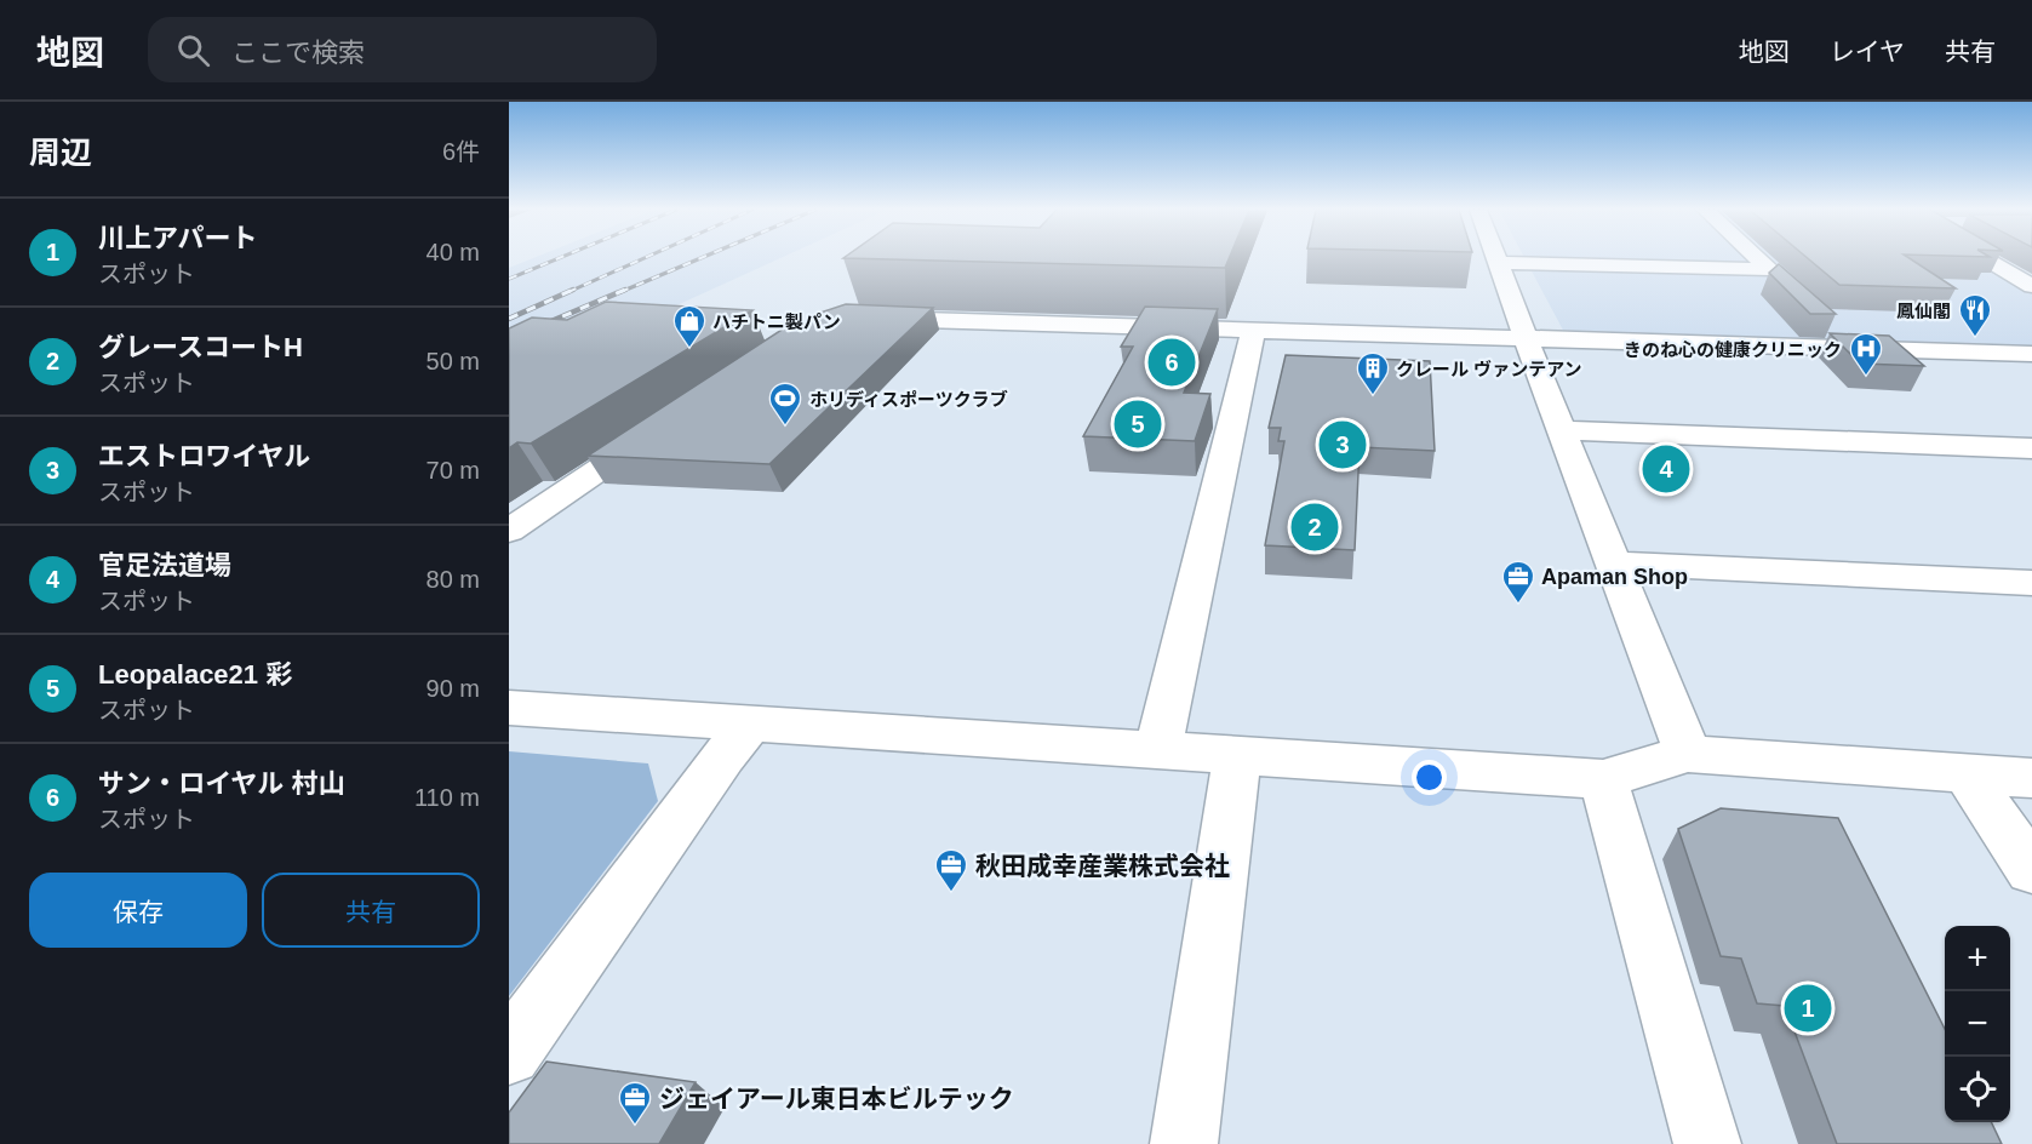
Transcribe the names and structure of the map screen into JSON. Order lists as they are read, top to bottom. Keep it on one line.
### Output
{"places":{"restaurant":["鳳仙閣"],"shop":["ハチトニ製パン"],"hospital":["きのね心の健康クリニック"],"building":["クレール ヴァンテアン"],"sports":["ホリディスポーツクラブ"],"office":["Apaman Shop","秋田成幸産業株式会社","ジェイアール東日本ビルテック"]},"page":{"header":"地図","search":"ここで検索","nav":["地図","レイヤ","共有"],"heading":["周辺","6件"],"list":[{"mark":"1","name":"川上アパート","note":"スポット","value":"40 m"},{"mark":"2","name":"グレースコートH","note":"スポット","value":"50 m"},{"mark":"3","name":"エストロワイヤル","note":"スポット","value":"70 m"},{"mark":"4","name":"官足法道場","note":"スポット","value":"80 m"},{"mark":"5","name":"Leopalace21 彩","note":"スポット","value":"90 m"},{"mark":"6","name":"サン・ロイヤル 村山","note":"スポット","value":"110 m"}],"pins":["6","5","3","4","2","1"],"buttons":["保存","共有"],"map_buttons":["+","−"]}}
